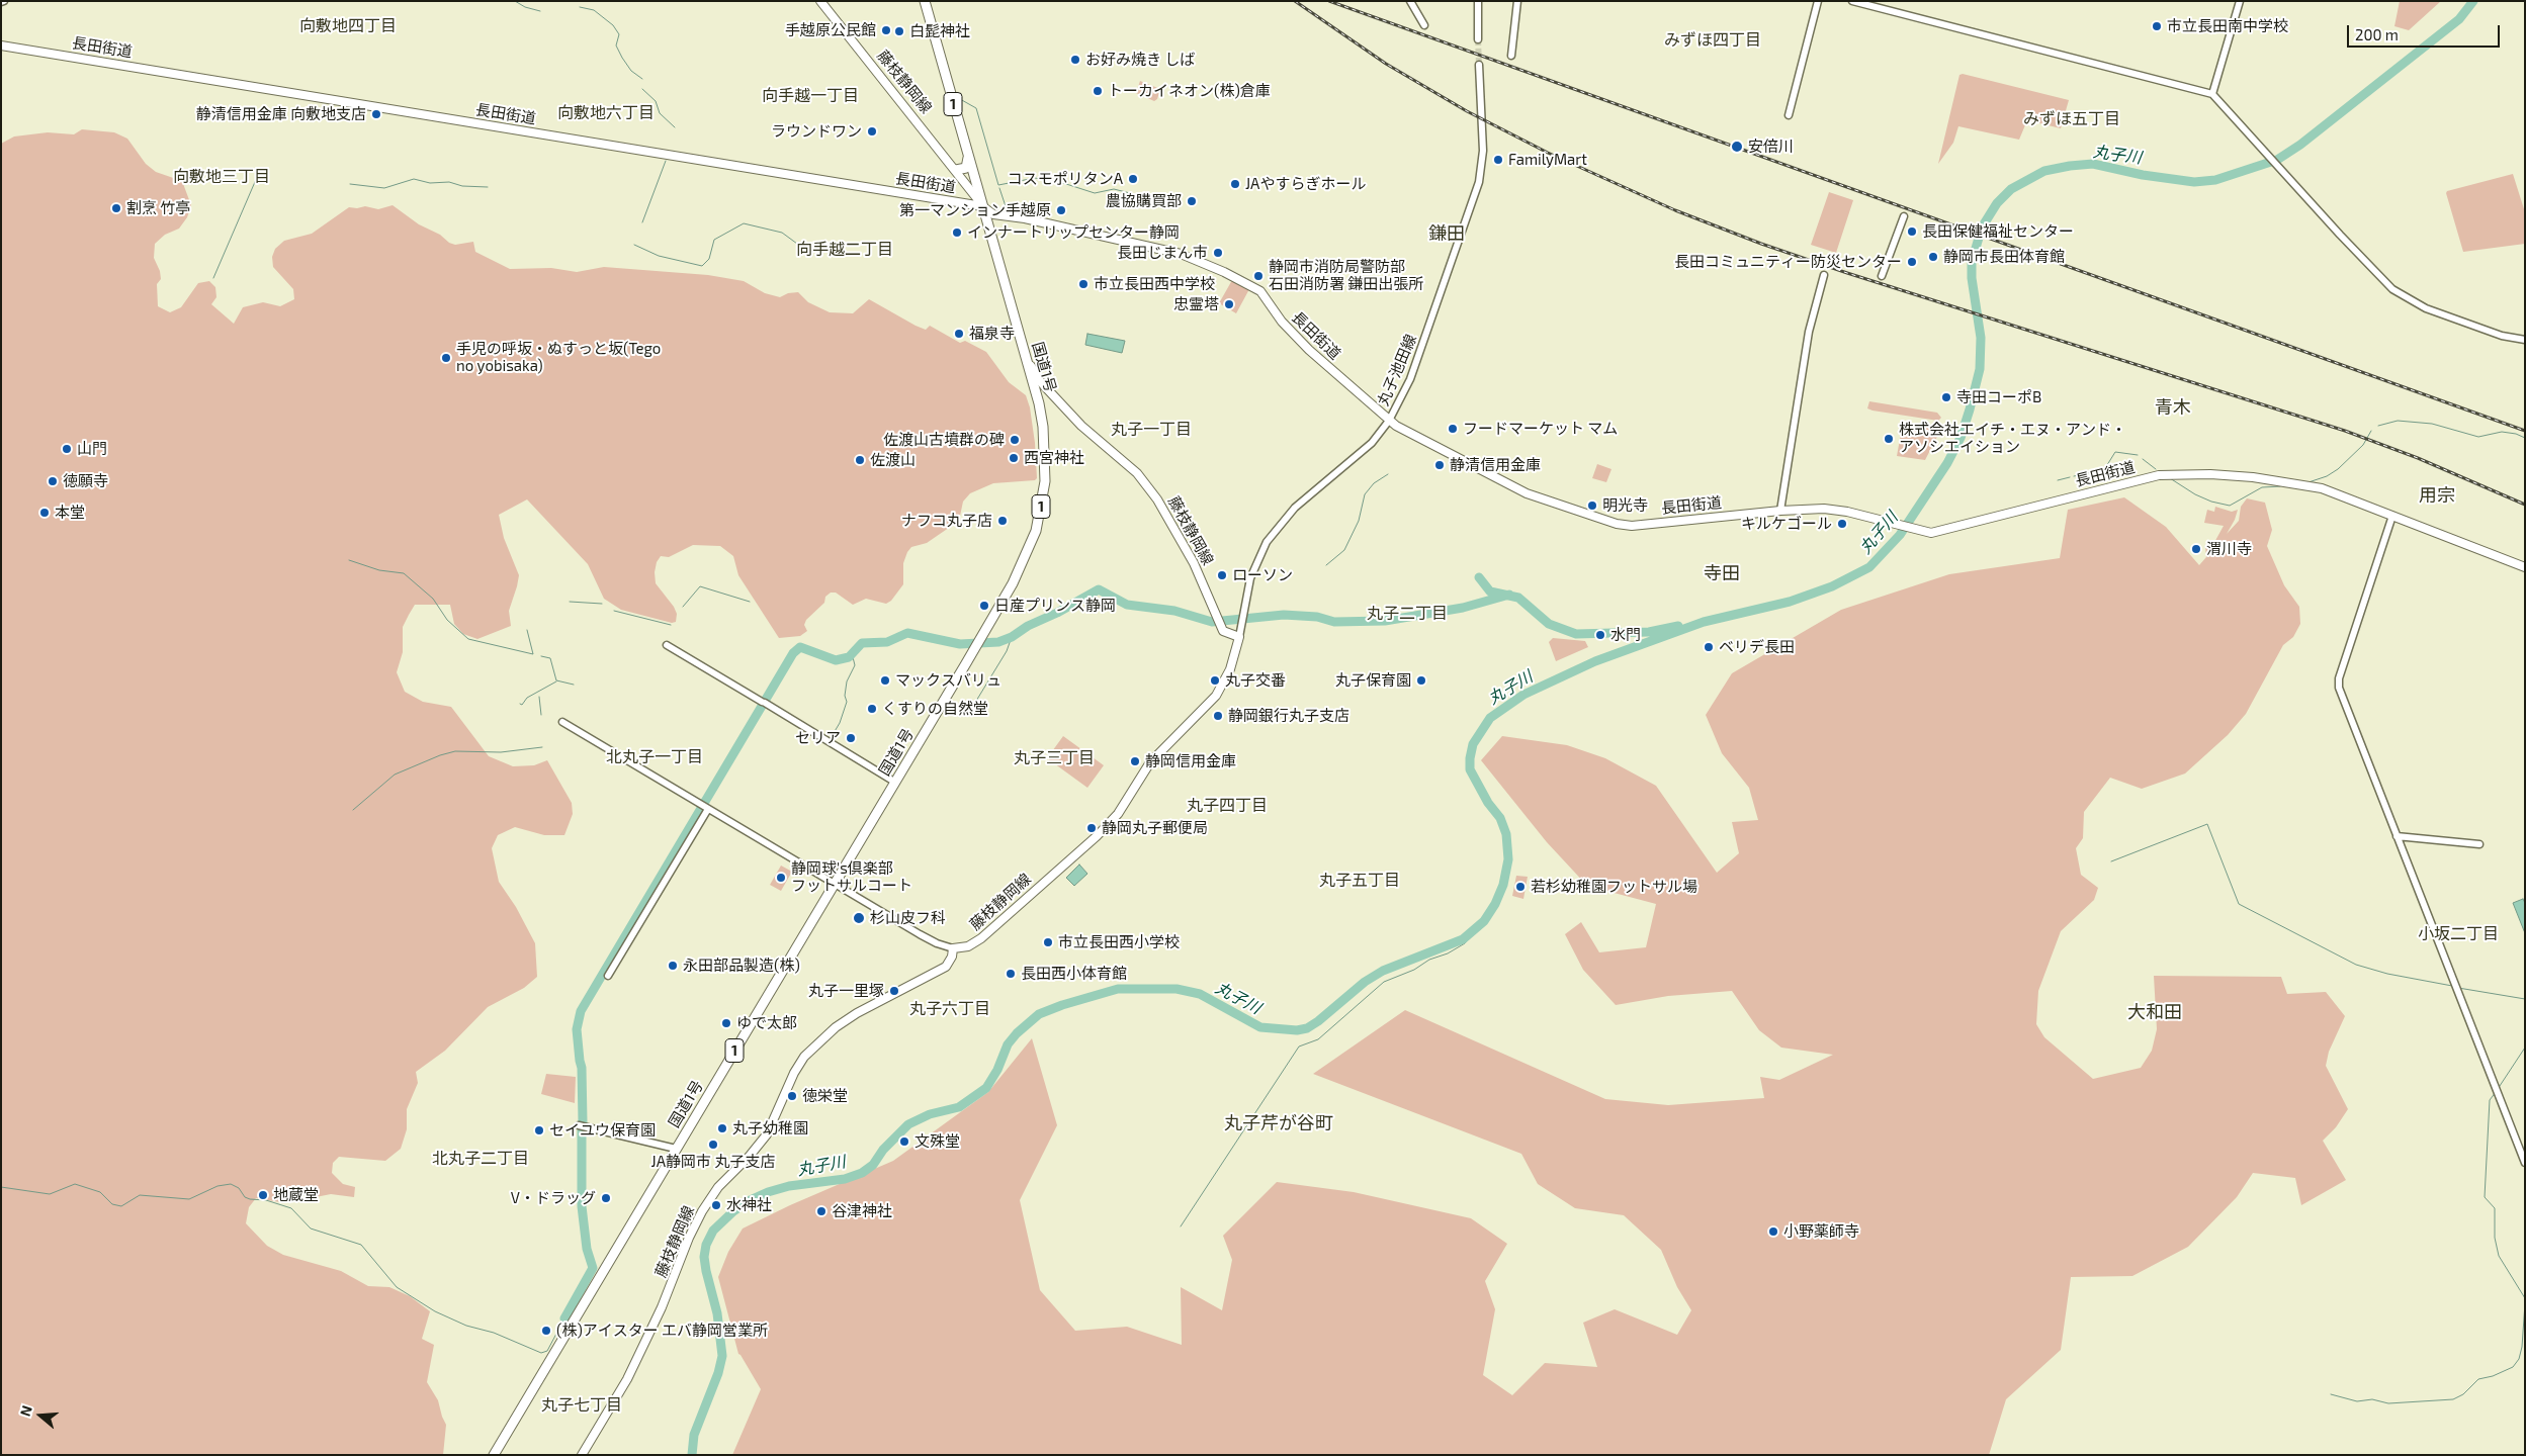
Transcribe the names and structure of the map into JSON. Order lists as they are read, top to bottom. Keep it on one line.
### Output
{"streets":{"highway":["1","国道1号"],"main road":["長田街道","藤枝静岡線"],"street":["丸子池田線"]},"crossings":[["長田街道","藤枝静岡線"],["長田街道","国道1号"],["長田街道","丸子池田線"],["藤枝静岡線","国道1号"],["藤枝静岡線","丸子池田線"]],"districts":["向敷地四丁目","みずほ四丁目","向手越一丁目","向敷地六丁目","みずほ五丁目","向敷地三丁目","鎌田","向手越二丁目","青木","丸子一丁目","用宗","寺田","丸子二丁目","北丸子一丁目","丸子三丁目","丸子四丁目","丸子五丁目","小坂二丁目","丸子六丁目","大和田","丸子芹が谷町","北丸子二丁目","丸子七丁目"],"water":["丸子川"],"places":["市立長田南中学校","手越原公民館","白髭神社","お好み焼き しば","トーカイネオン(株)倉庫","静清信用金庫 向敷地支店","ラウンドワン","安倍川","FamilyMart","コスモポリタンA","JAやすらぎホール","農協購買部","割烹 竹亭","第一マンション手越原","長田保健福祉センター","インナートリップセンター静岡","長田じまん市","静岡市長田体育館","長田コミュニティー防災センター","静岡市消防局警防部 石田消防署 鎌田出張所","市立長田西中学校","忠霊塔","福泉寺","手児の呼坂・ぬすっと坂(Tego no yobisaka)","寺田コーポB","フードマーケット マム","株式会社エイチ・エヌ・アンド・ アソシエイション","佐渡山古墳群の碑","山門","西宮神社","佐渡山","静清信用金庫","徳願寺","明光寺","本堂","ナフコ丸子店","キルケゴール","渭川寺","ローソン","日産プリンス静岡","水門","ベリデ長田","マックスバリュ","丸子交番","丸子保育園","くすりの自然堂","静岡銀行丸子支店","セリア","静岡信用金庫","静岡丸子郵便局","静岡球's倶楽部 フットサルコート","若杉幼稚園フットサル場","杉山皮フ科","市立長田西小学校","永田部品製造(株)","長田西小体育館","丸子一里塚","ゆで太郎","徳栄堂","丸子幼稚園","セイユウ保育園","文殊堂","JA静岡市 丸子支店","地蔵堂","V・ドラッグ","水神社","谷津神社","小野薬師寺","(株)アイスター エバ静岡営業所"],"scale_bar":"200 m","north":"left"}
